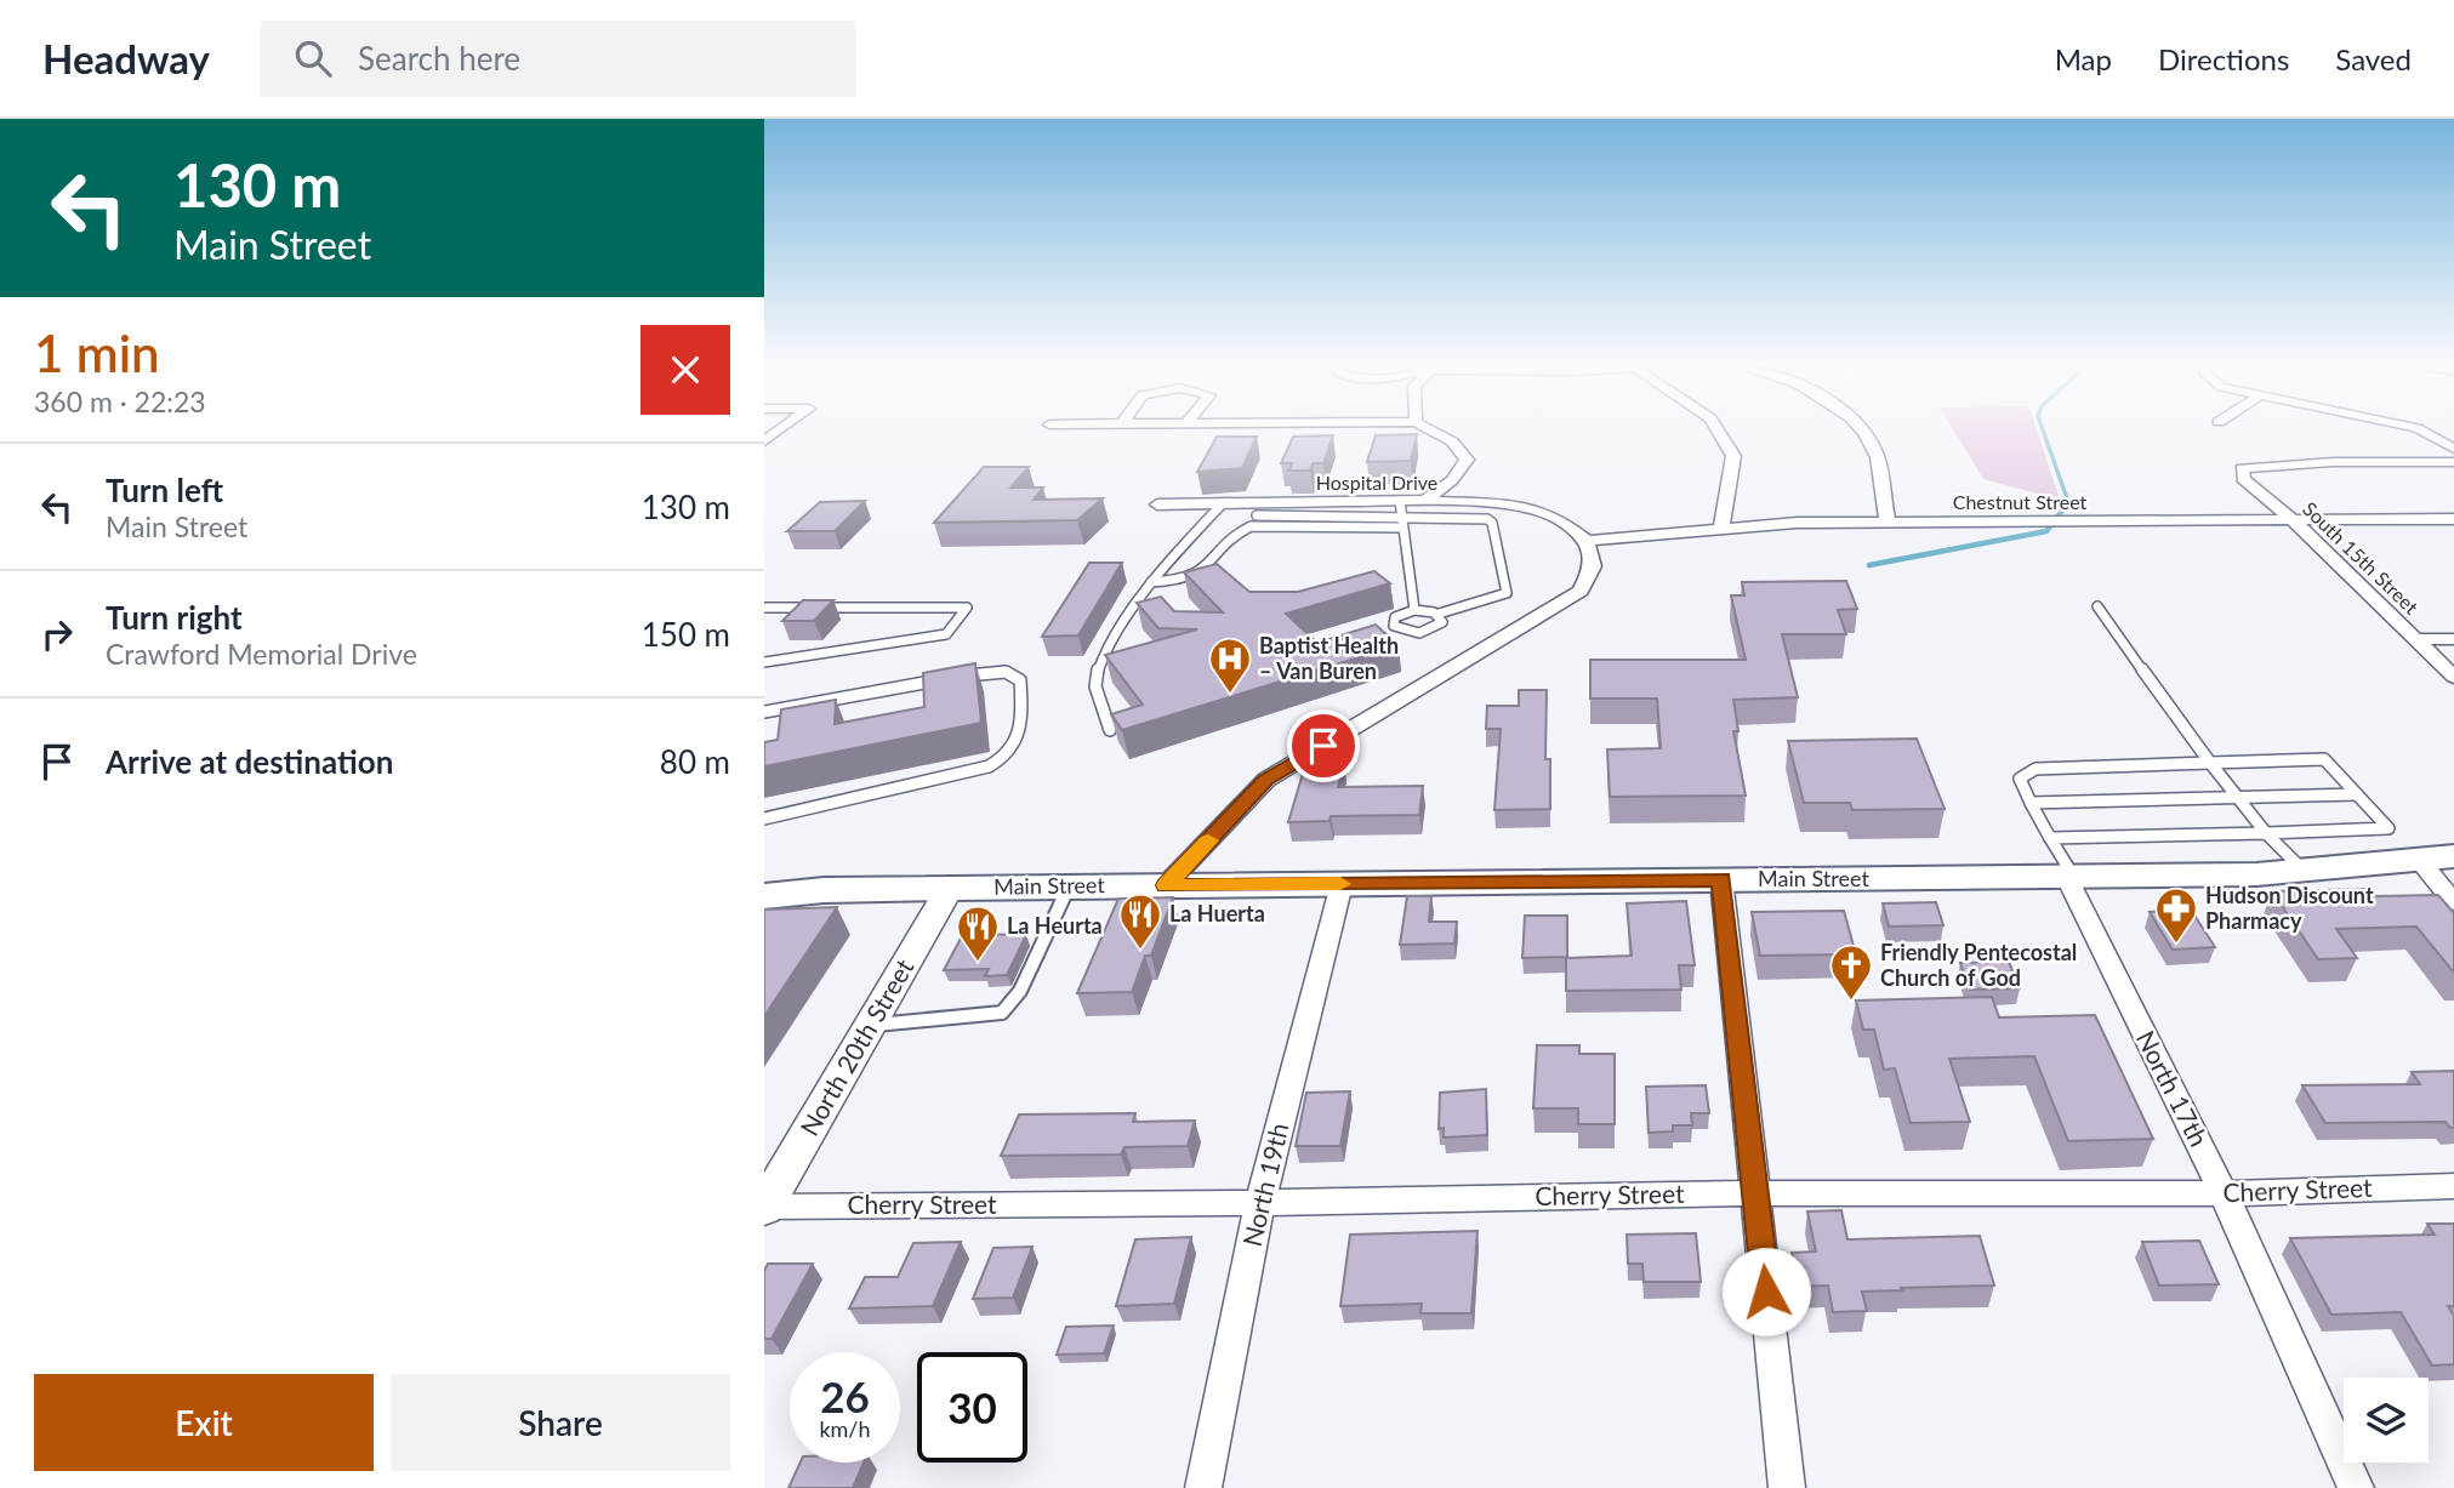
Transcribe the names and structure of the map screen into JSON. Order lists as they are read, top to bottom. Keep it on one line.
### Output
{"streets":{"main road":["Main Street"],"street":["Hospital Drive","Chestnut Street","South 15th Street","North 20th Street","North 17th","North 19th","Cherry Street"]},"crossings":[["Hospital Drive","Chestnut Street"],["Chestnut Street","South 15th Street"],["Main Street","North 20th Street"],["Main Street","North 17th"],["Main Street","North 19th"],["North 20th Street","Cherry Street"],["North 17th","Cherry Street"],["North 19th","Cherry Street"]],"places":{"hospital":["Baptist Health – Van Buren"],"pharmacy":["Hudson Discount Pharmacy"],"restaurant":["La Huerta","La Heurta"],"church":["Friendly Pentecostal Church of God"]},"page":{"header":"Headway","search":"Search here","nav":["Map","Directions","Saved"],"turn":["130 m","Main Street"],"heading":["1 min","360 m · 22:23"],"list":[{"name":"Turn left","note":"Main Street","value":"130 m"},{"name":"Turn right","note":"Crawford Memorial Drive","value":"150 m"},{"name":"Arrive at destination","value":"80 m"}],"speed":"26 km/h","limit":"30","buttons":["Exit","Share"]}}
